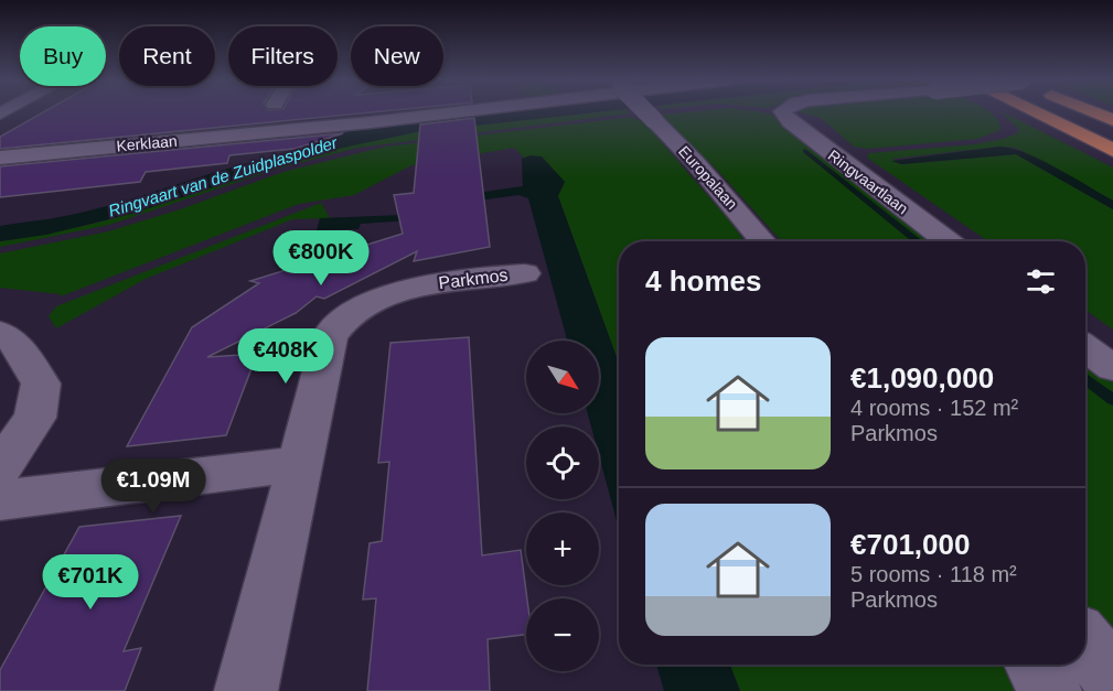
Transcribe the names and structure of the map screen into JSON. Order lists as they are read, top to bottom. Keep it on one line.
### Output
{"streets":{"street":["Kerklaan","Europalaan","Ringvaartlaan","Parkmos"]},"water":["Ringvaart van de Zuidplaspolder"],"north":"bottom right","page":{"chip":["Buy","Rent","Filters","New"],"price":["€800K","€408K","€1.09M","€701K"],"heading":"4 homes","list":[{"name":"€1,090,000","note":"4 rooms · 152 m² · Parkmos"},{"name":"€701,000","note":"5 rooms · 118 m² · Parkmos"}],"map_buttons":["+","−"]}}
